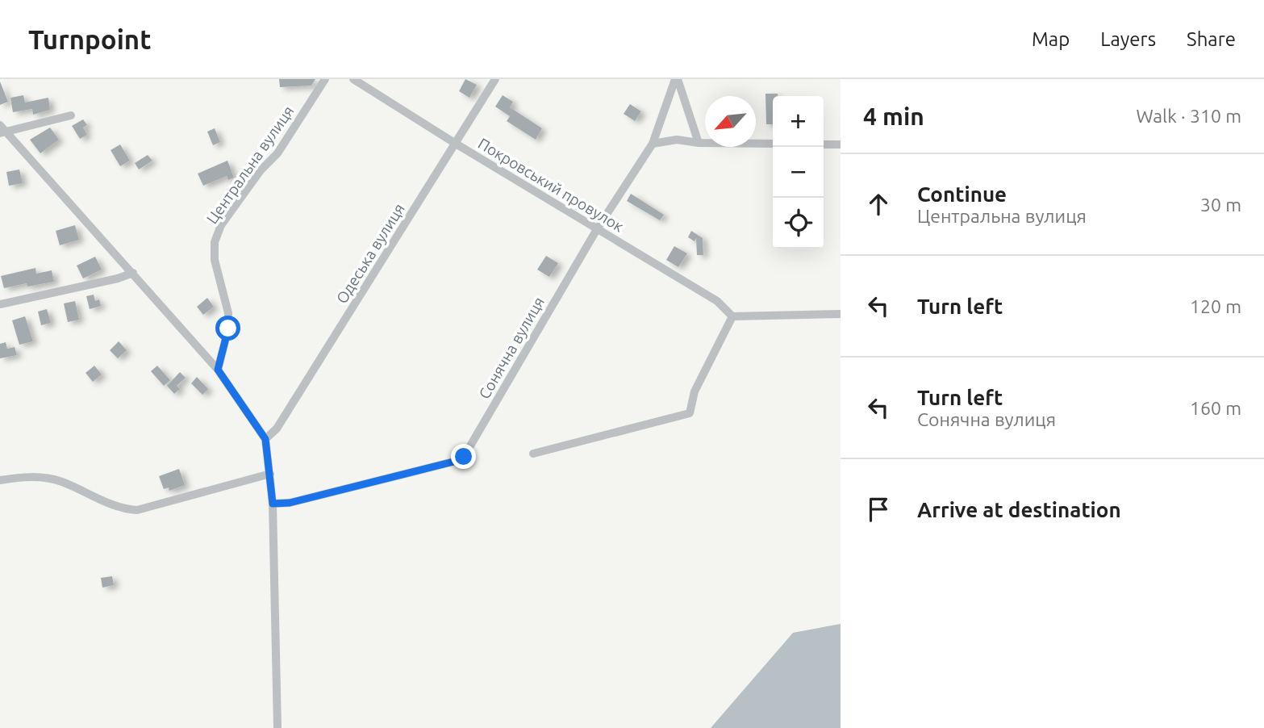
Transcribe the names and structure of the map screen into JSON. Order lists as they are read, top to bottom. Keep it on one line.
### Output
{"streets":{"street":["Центральна вулиця","Покровський провулок","Одеська вулиця","Сонячна вулиця"]},"crossings":[["Покровський провулок","Одеська вулиця"],["Покровський провулок","Сонячна вулиця"]],"north":"bottom left","page":{"header":"Turnpoint","nav":["Map","Layers","Share"],"heading":["4 min","Walk · 310 m"],"map_buttons":["+","−"],"list":[["Continue","Центральна вулиця","30 m"],["Turn left","120 m"],["Turn left","Сонячна вулиця","160 m"],"Arrive at destination"]}}
